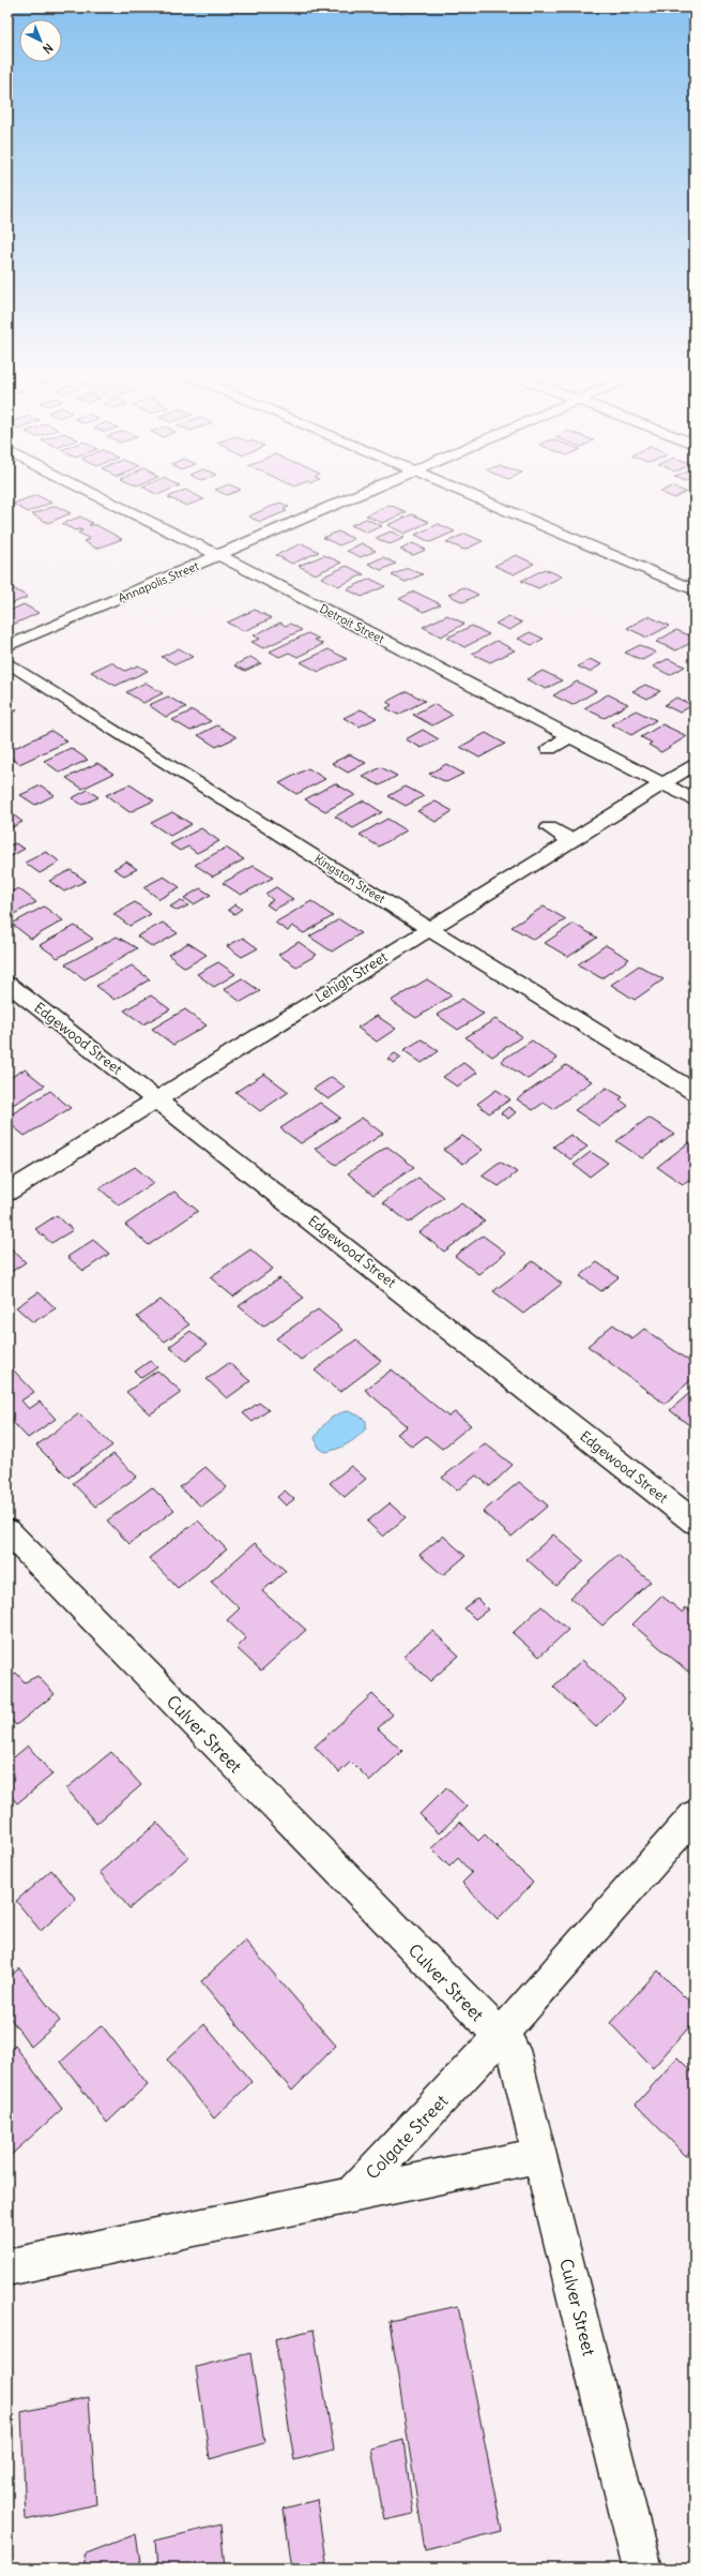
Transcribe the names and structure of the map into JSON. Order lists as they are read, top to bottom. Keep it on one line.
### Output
{"streets":{"street":["Annapolis Street","Detroit Street","Kingston Street","Lehigh Street","Edgewood Street","Culver Street","Colgate Street"]},"crossings":[["Annapolis Street","Detroit Street"],["Detroit Street","Lehigh Street"],["Kingston Street","Lehigh Street"],["Lehigh Street","Edgewood Street"],["Culver Street","Colgate Street"]],"north":"bottom right"}
